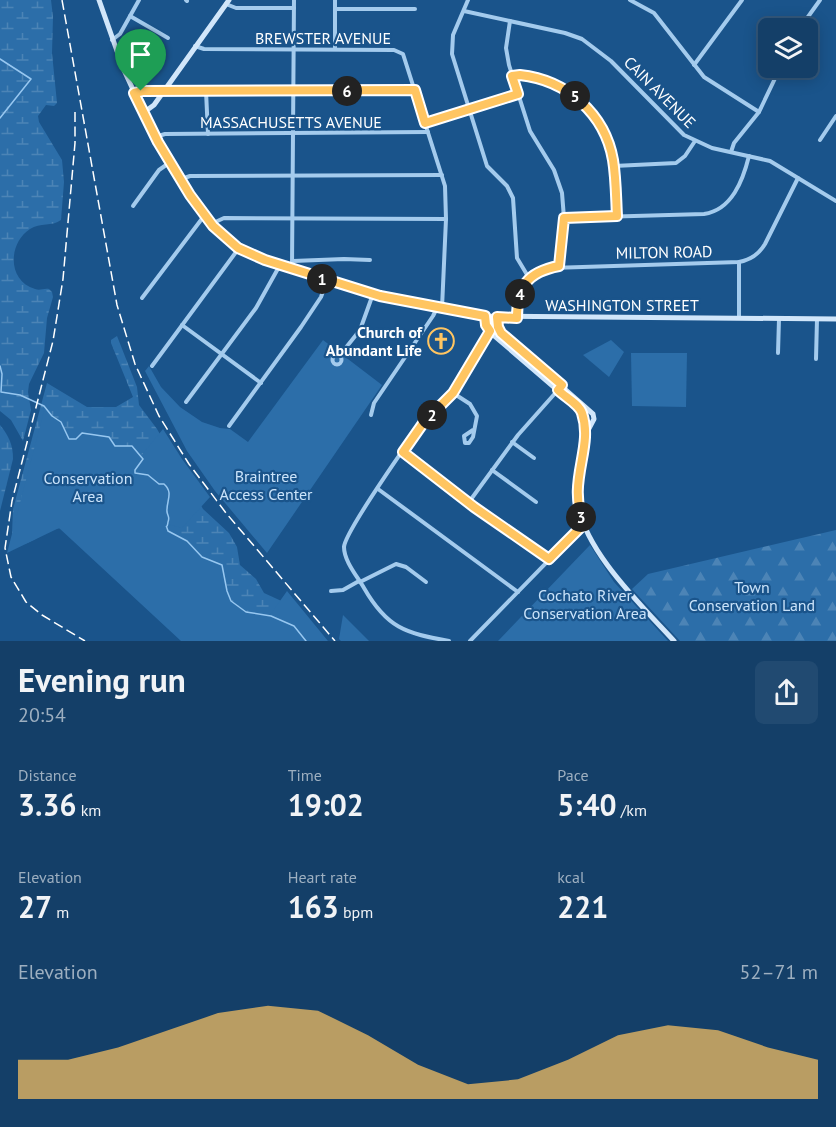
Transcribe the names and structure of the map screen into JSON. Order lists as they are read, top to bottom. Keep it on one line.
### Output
{"streets":{"main road":["WASHINGTON STREET"],"street":["BREWSTER AVENUE","CAIN AVENUE","MASSACHUSETTS AVENUE","MILTON ROAD"]},"crossings":[["BREWSTER AVENUE","MASSACHUSETTS AVENUE"],["BREWSTER AVENUE","WASHINGTON STREET"],["MASSACHUSETTS AVENUE","WASHINGTON STREET"]],"parks":["Braintree Access Center","Conservation Area","Town Conservation Land","Cochato River Conservation Area"],"places":{"church":["Church of Abundant Life"]},"page":{"pins":["6","5","1","4","2","3"],"heading":["Evening run","20:54"],"stats":[["Distance","3.36 km"],["Time","19:02"],["Pace","5:40 /km"],["Elevation","27 m"],["Heart rate","163 bpm"],["kcal","221"]],"chart":["Elevation","52–71 m"]}}
